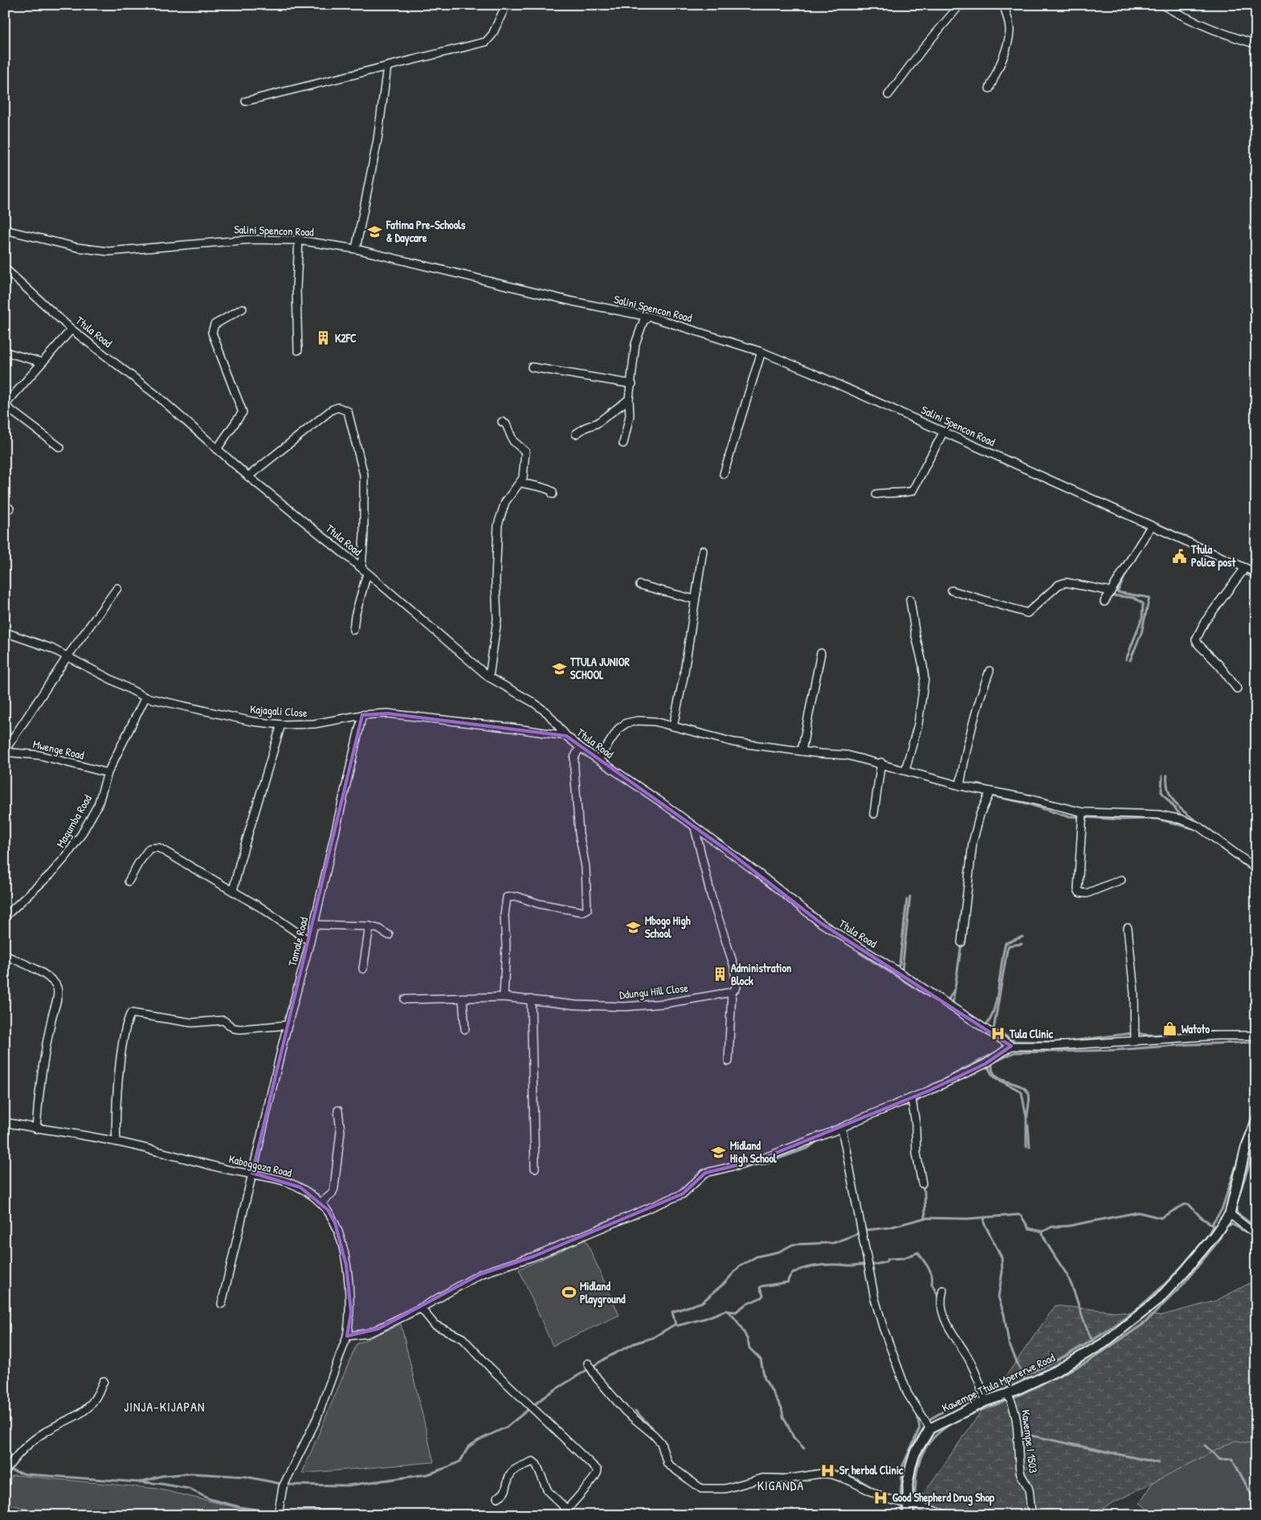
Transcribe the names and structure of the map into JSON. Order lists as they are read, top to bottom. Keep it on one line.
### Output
{"streets":{"street":["Salini Spencon Road","Ttula Road","Kajagali Close","Mwenge Road","Magumba Road","Tamale Road","Ddungu Hill Close","Kaboggoza Road","Kawempe Ttula Mpererwe Road","Kawempe I 1503"]},"crossings":[["Ttula Road","Kajagali Close"],["Kajagali Close","Magumba Road"],["Kajagali Close","Tamale Road"],["Mwenge Road","Magumba Road"],["Tamale Road","Kaboggoza Road"],["Kawempe Ttula Mpererwe Road","Kawempe I 1503"]],"districts":["JINJA-KIJAPAN","KIGANDA"],"places":{"school or university":["Fatima Pre-Schools & Daycare","TTULA JUNIOR SCHOOL","Mbogo High School","Midland High School"],"building":["K2FC","Administration Block"],"public building":["Ttula Police post"],"shop":["Watoto"],"hospital":["Tula Clinic","Sr herbal Clinic","Good Shepherd Drug Shop"],"sports":["Midland Playground"]}}
